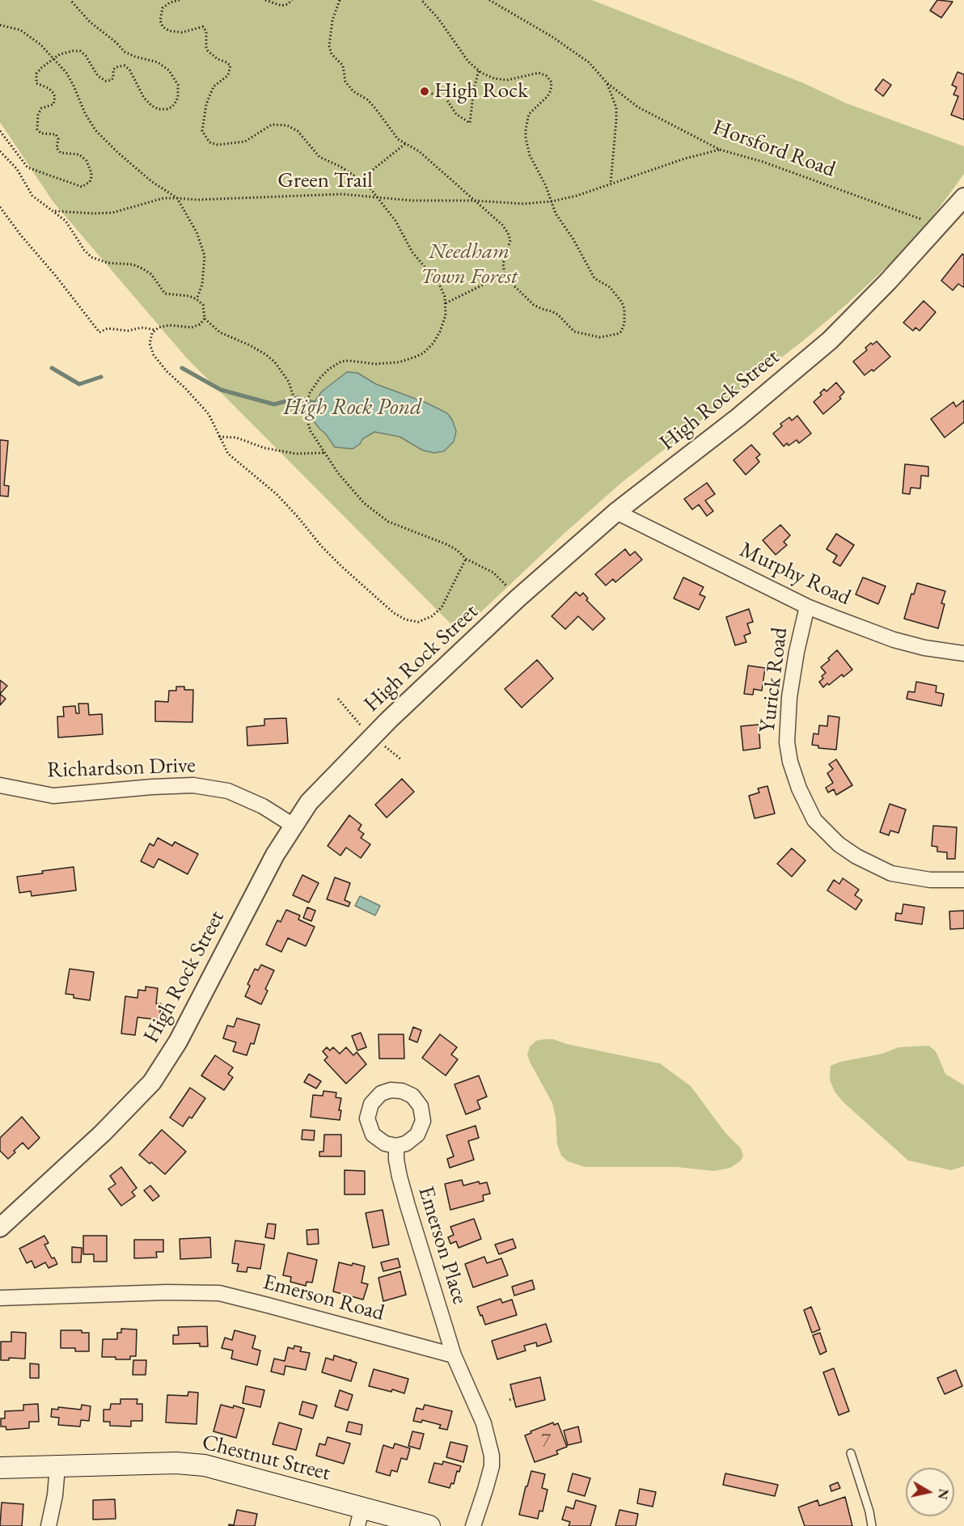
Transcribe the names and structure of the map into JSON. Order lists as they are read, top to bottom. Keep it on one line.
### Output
{"streets":{"main road":["Chestnut Street"],"street":["High Rock Street","Murphy Road","Yurick Road","Richardson Drive","Emerson Place","Emerson Road"],"path":["Horsford Road","Green Trail"]},"crossings":[["Horsford Road","Green Trail"],["Horsford Road","High Rock Street"],["High Rock Street","Murphy Road"],["High Rock Street","Richardson Drive"],["Murphy Road","Yurick Road"],["Emerson Place","Emerson Road"]],"water":["High Rock Pond"],"parks":["Needham Town Forest"],"places":["High Rock"],"house_numbers":["7"],"north":"right"}
